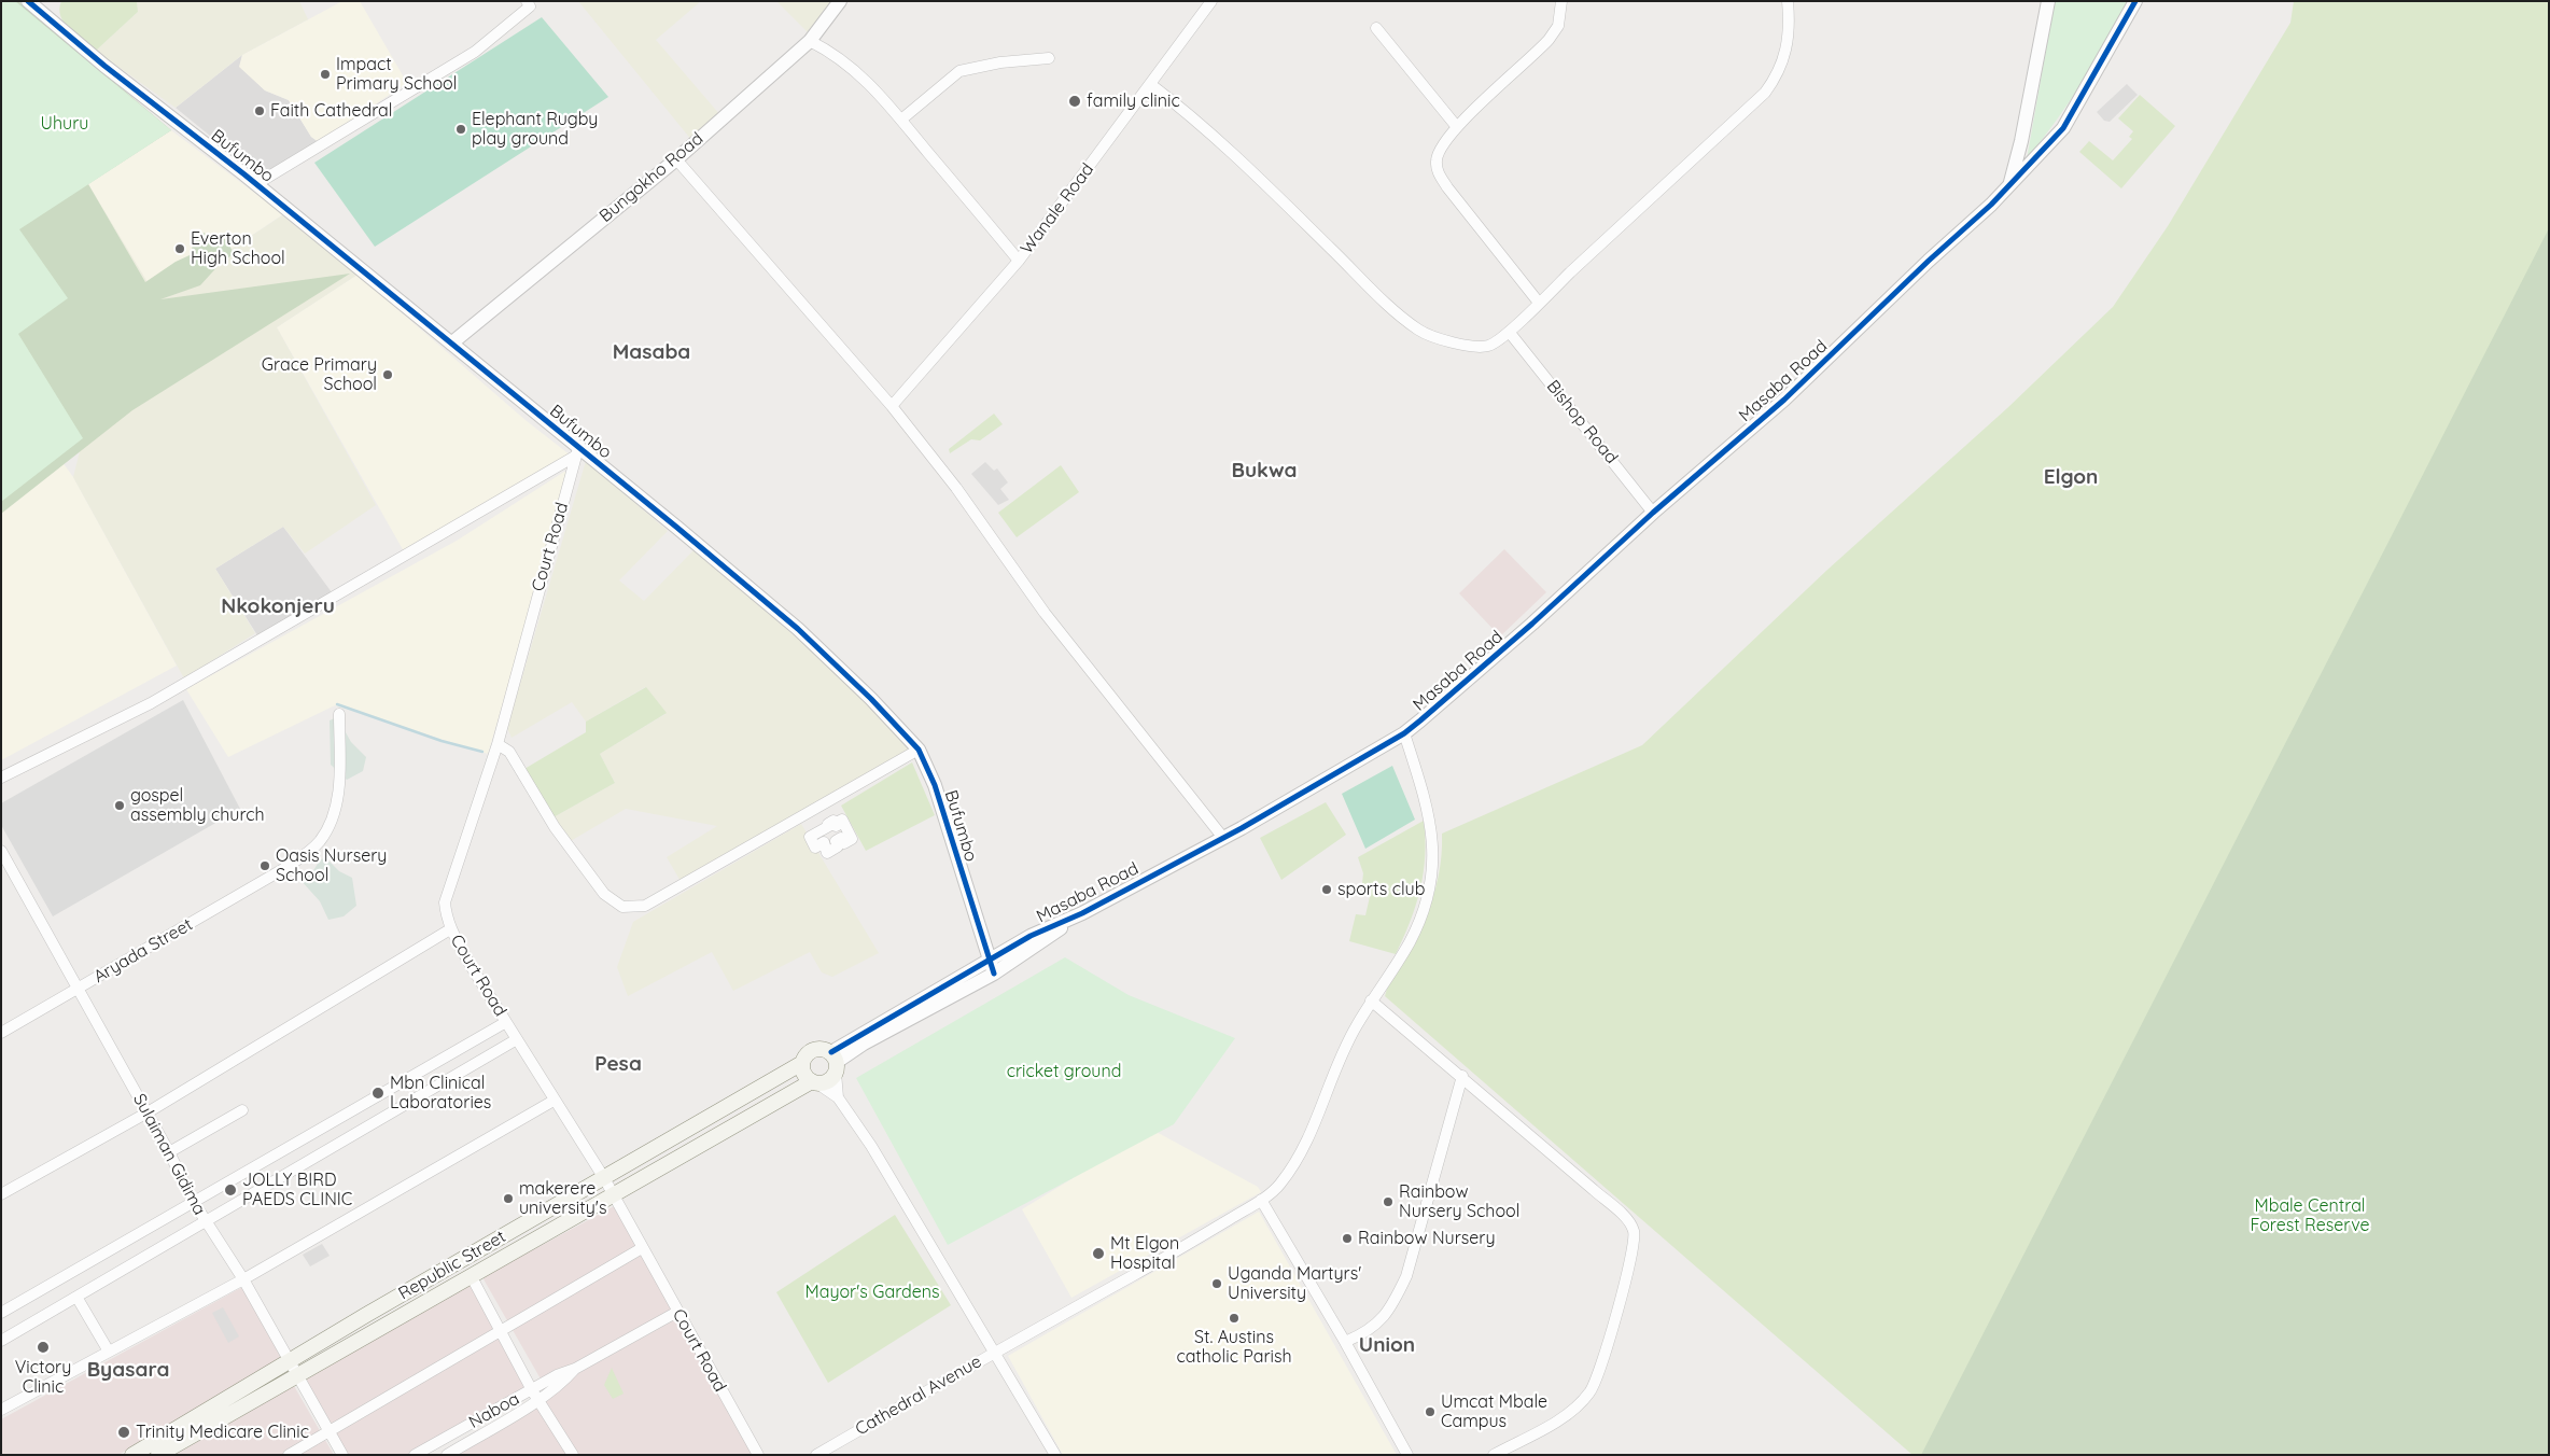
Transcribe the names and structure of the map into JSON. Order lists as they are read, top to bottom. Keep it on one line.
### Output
{"streets":{"main road":["Republic Street"],"street":["Bufumbo","Bungokho Road","Wanale Road","Masaba Road","Bishop Road","Court Road","Aryada Street","Sulaiman Gidima","Cathedral Avenue","Naboa"]},"crossings":[["Bufumbo","Bungokho Road"],["Bufumbo","Masaba Road"],["Bufumbo","Court Road"],["Masaba Road","Bishop Road"],["Masaba Road","Republic Street"],["Masaba Road","Cathedral Avenue"],["Court Road","Republic Street"],["Court Road","Naboa"],["Aryada Street","Sulaiman Gidima"],["Sulaiman Gidima","Republic Street"]],"districts":["Masaba","Bukwa","Elgon","Nkokonjeru","Pesa","Union","Byasara"],"parks":["Uhuru","cricket ground","Mbale Central Forest Reserve","Mayor's Gardens"],"places":["Impact Primary School","family clinic","Faith Cathedral","Elephant Rugby play ground","Everton High School","Grace Primary School","gospel assembly church","Oasis Nursery School","sports club","Mbn Clinical Laboratories","JOLLY BIRD PAEDS CLINIC","makerere university's","Rainbow Nursery School","Rainbow Nursery","Mt Elgon Hospital","Uganda Martyrs' University","St. Austins catholic Parish","Victory Clinic","Umcat Mbale Campus","Trinity Medicare Clinic"]}
